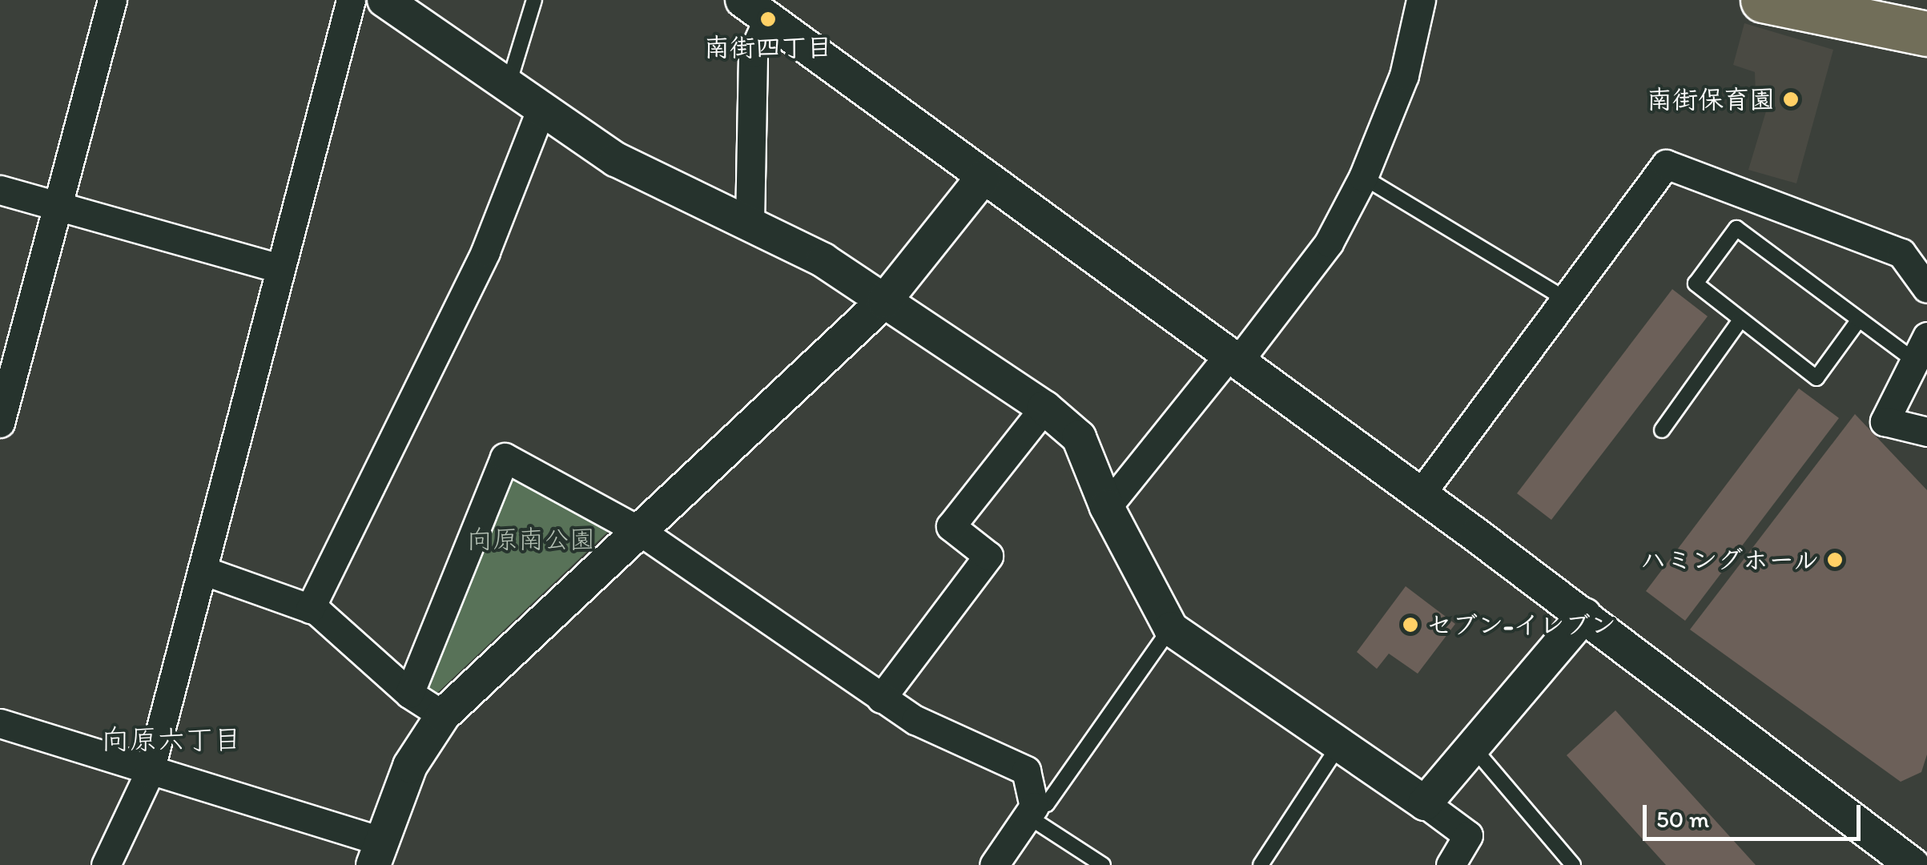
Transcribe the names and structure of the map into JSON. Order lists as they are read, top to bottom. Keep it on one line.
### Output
{"districts":["向原六丁目"],"parks":["向原南公園"],"places":["南街四丁目","南街保育園","ハミングホール","セブン-イレブン"],"scale_bar":"50 m"}
